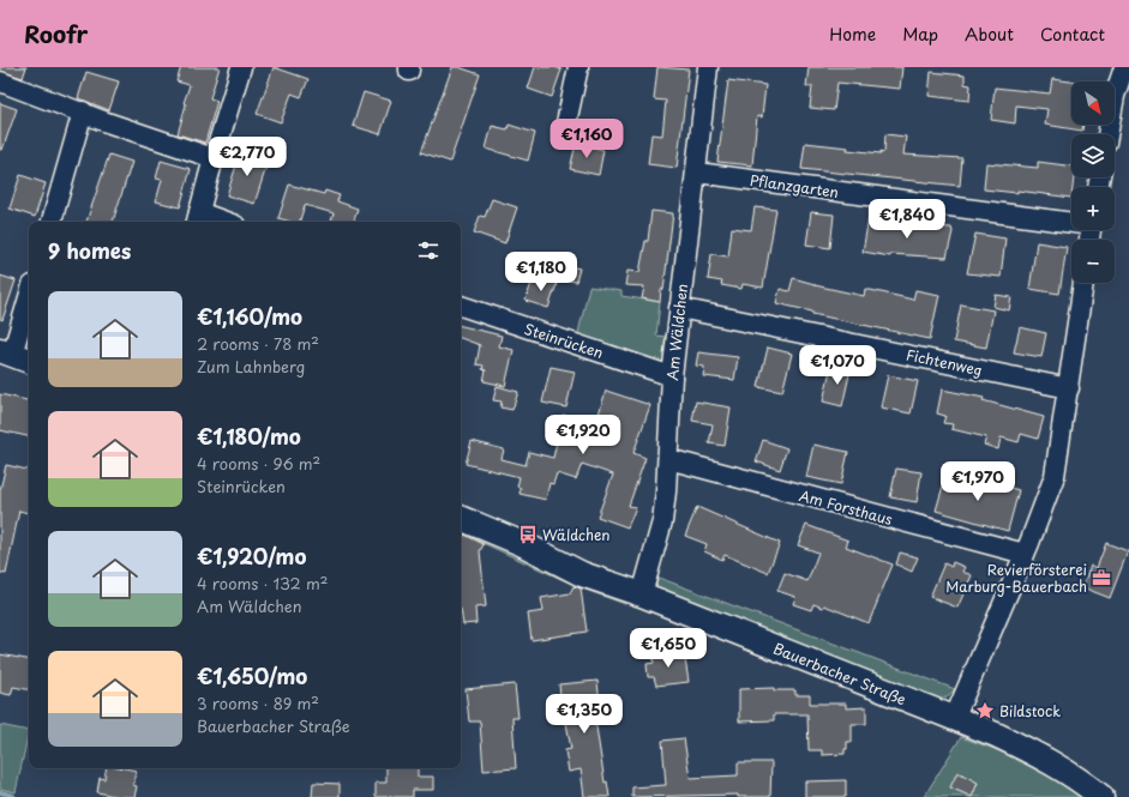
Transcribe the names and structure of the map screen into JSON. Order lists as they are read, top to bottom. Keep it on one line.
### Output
{"streets":{"street":["Pflanzgarten","Am Wäldchen","Steinrücken","Fichtenweg","Am Forsthaus","Bauerbacher Straße"]},"crossings":[["Pflanzgarten","Am Wäldchen"],["Am Wäldchen","Steinrücken"],["Am Wäldchen","Fichtenweg"],["Am Wäldchen","Am Forsthaus"],["Am Wäldchen","Bauerbacher Straße"]],"places":{"bus stop":["Wäldchen"],"office":["Revierförsterei Marburg-Bauerbach"],"place":["Bildstock"]},"north":"bottom right","page":{"header":"Roofr","nav":["Home","Map","About","Contact"],"map_buttons":["+","−"],"price":["€1,160","€2,770","€1,840","€1,180","€1,070","€1,920","€1,970","€1,650","€1,350"],"heading":"9 homes","list":[{"name":"€1,160/mo","note":"2 rooms · 78 m² · Zum Lahnberg"},{"name":"€1,180/mo","note":"4 rooms · 96 m² · Steinrücken"},{"name":"€1,920/mo","note":"4 rooms · 132 m² · Am Wäldchen"},{"name":"€1,650/mo","note":"3 rooms · 89 m² · Bauerbacher Straße"}]}}
